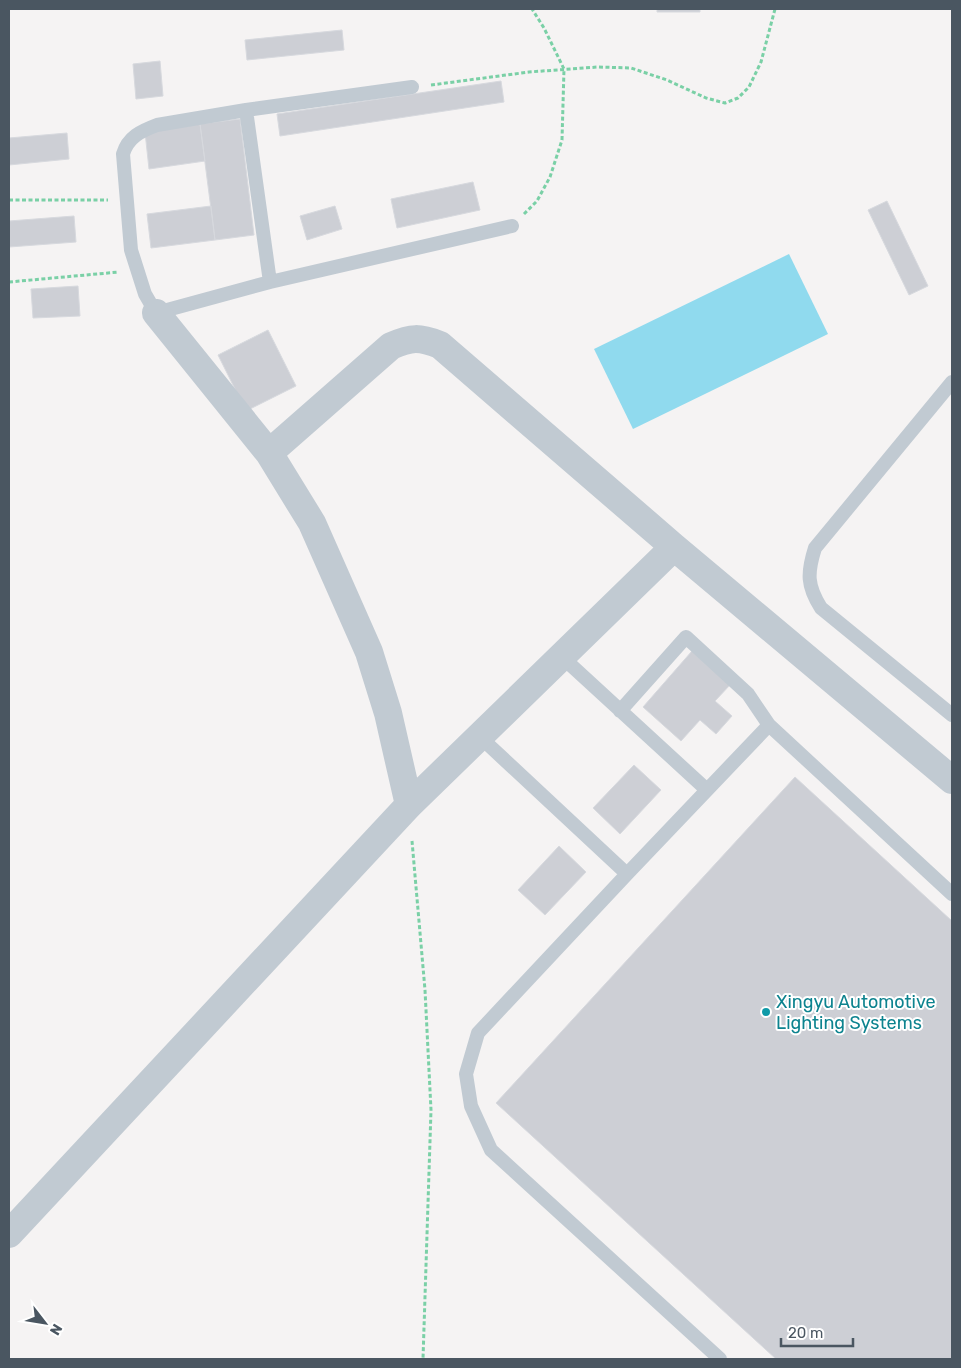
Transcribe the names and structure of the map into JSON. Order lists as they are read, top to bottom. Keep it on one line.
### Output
{"places":["Xingyu Automotive Lighting Systems"],"scale_bar":"20 m","north":"bottom right"}
